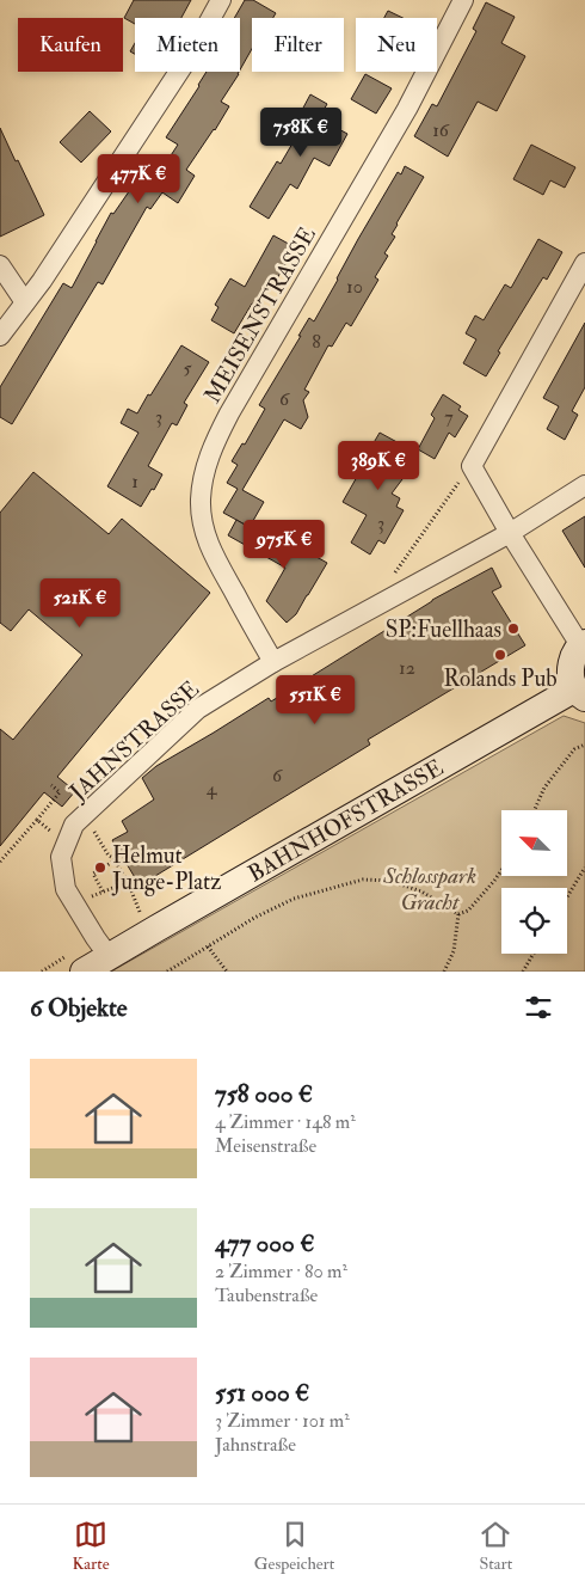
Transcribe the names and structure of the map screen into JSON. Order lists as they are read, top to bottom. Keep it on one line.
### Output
{"streets":{"street":["MEISENSTRASSE","JAHNSTRASSE","BAHNHOFSTRASSE"]},"crossings":[["MEISENSTRASSE","JAHNSTRASSE"],["JAHNSTRASSE","BAHNHOFSTRASSE"]],"parks":["Schlosspark Gracht"],"places":["SP:Fuellhaas","Rolands Pub","Helmut Junge-Platz"],"house_numbers":["16","10","8","5","6","3","7","1","3","12","6","4"],"north":"top left","page":{"chip":["Kaufen","Mieten","Filter","Neu"],"price":["758K €","477K €","389K €","975K €","521K €","551K €"],"heading":"6 Objekte","list":[{"name":"758 000 €","note":"4 Zimmer · 148 m² · Meisenstraße"},{"name":"477 000 €","note":"2 Zimmer · 80 m² · Taubenstraße"},{"name":"551 000 €","note":"3 Zimmer · 101 m² · Jahnstraße"}],"tabs":["Karte","Gespeichert","Start"]}}
